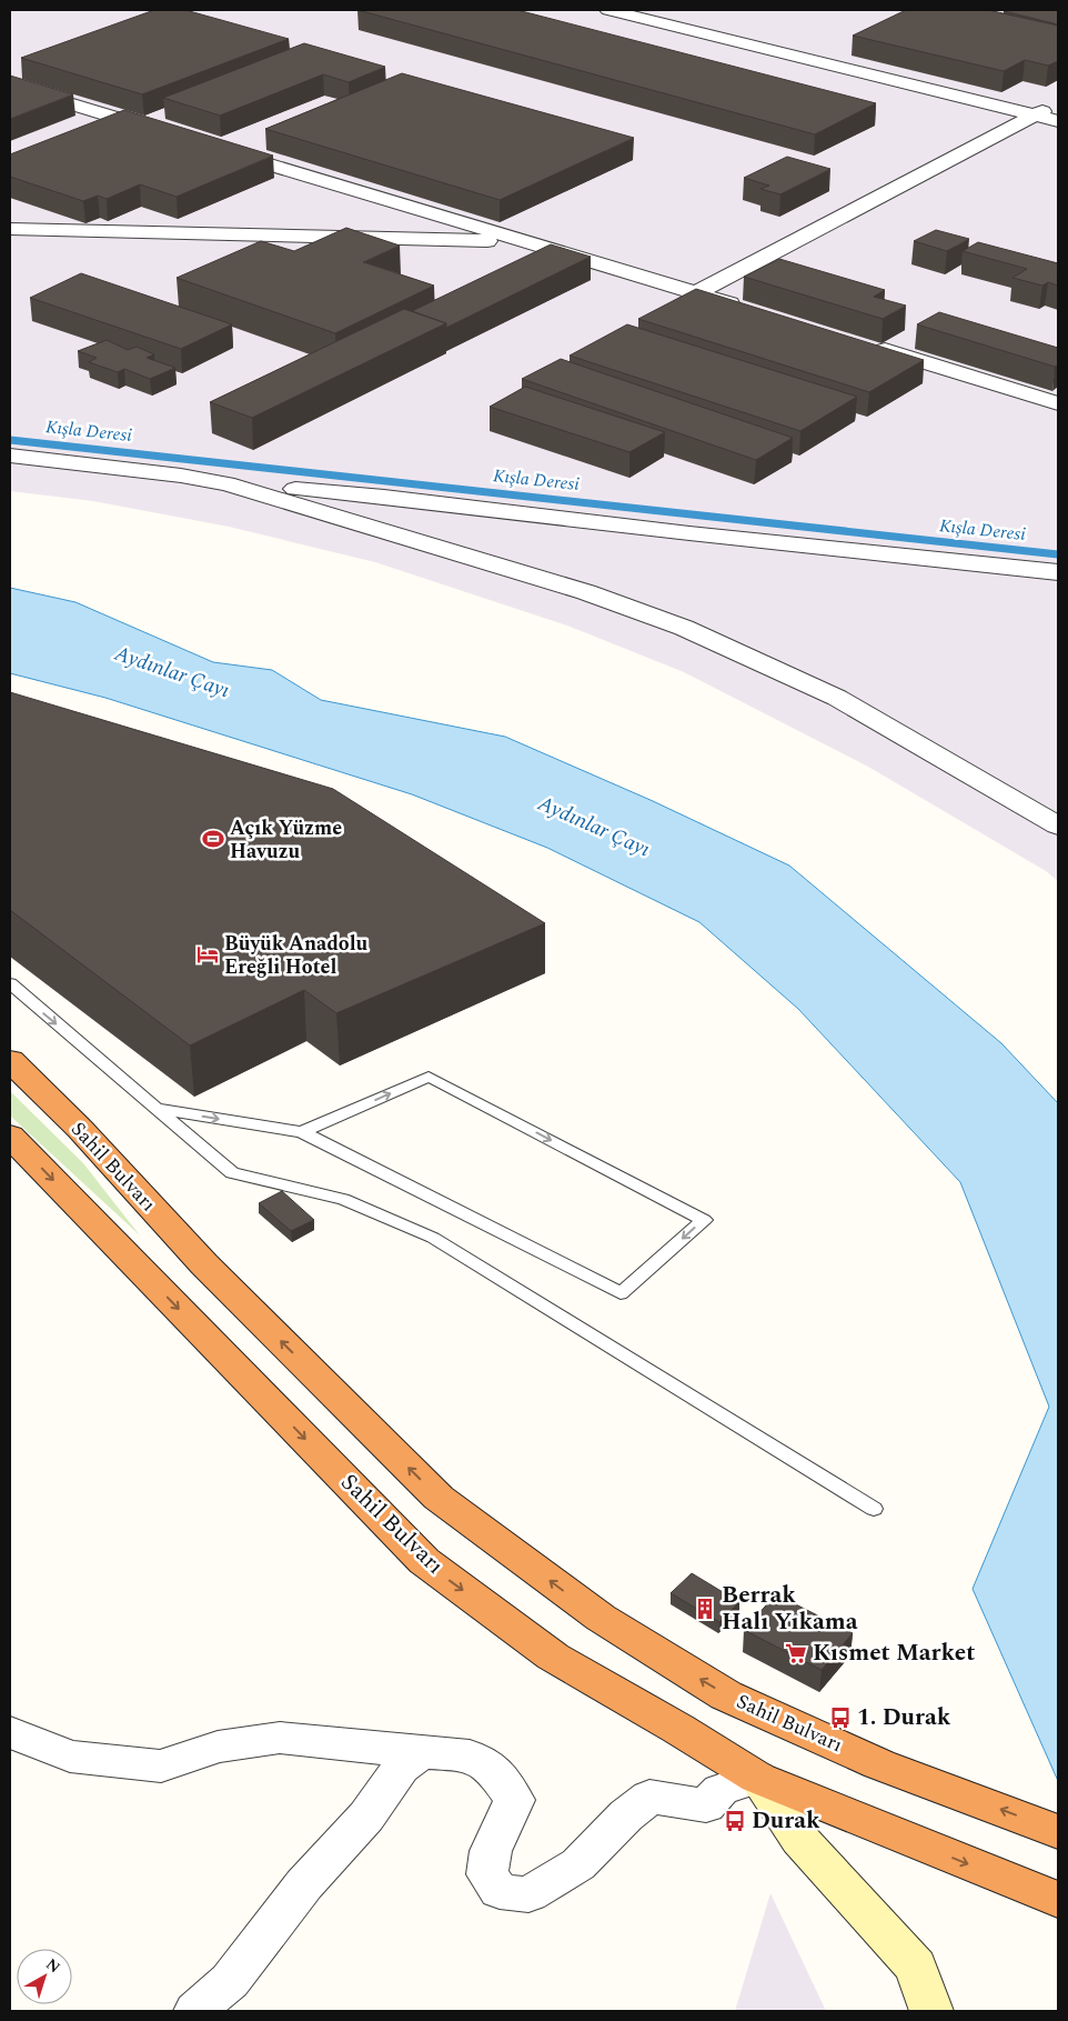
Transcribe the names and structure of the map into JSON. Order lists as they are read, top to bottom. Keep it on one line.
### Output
{"streets":{"highway":["Sahil Bulvarı"]},"water":["Kışla Deresi","Aydınlar Çayı"],"places":{"sports":["Açık Yüzme Havuzu"],"hotel":["Büyük Anadolu Ereğli Hotel"],"building":["Berrak Halı Yıkama"],"supermarket":["Kısmet Market"],"bus stop":["1. Durak","Durak"]},"north":"top right"}
